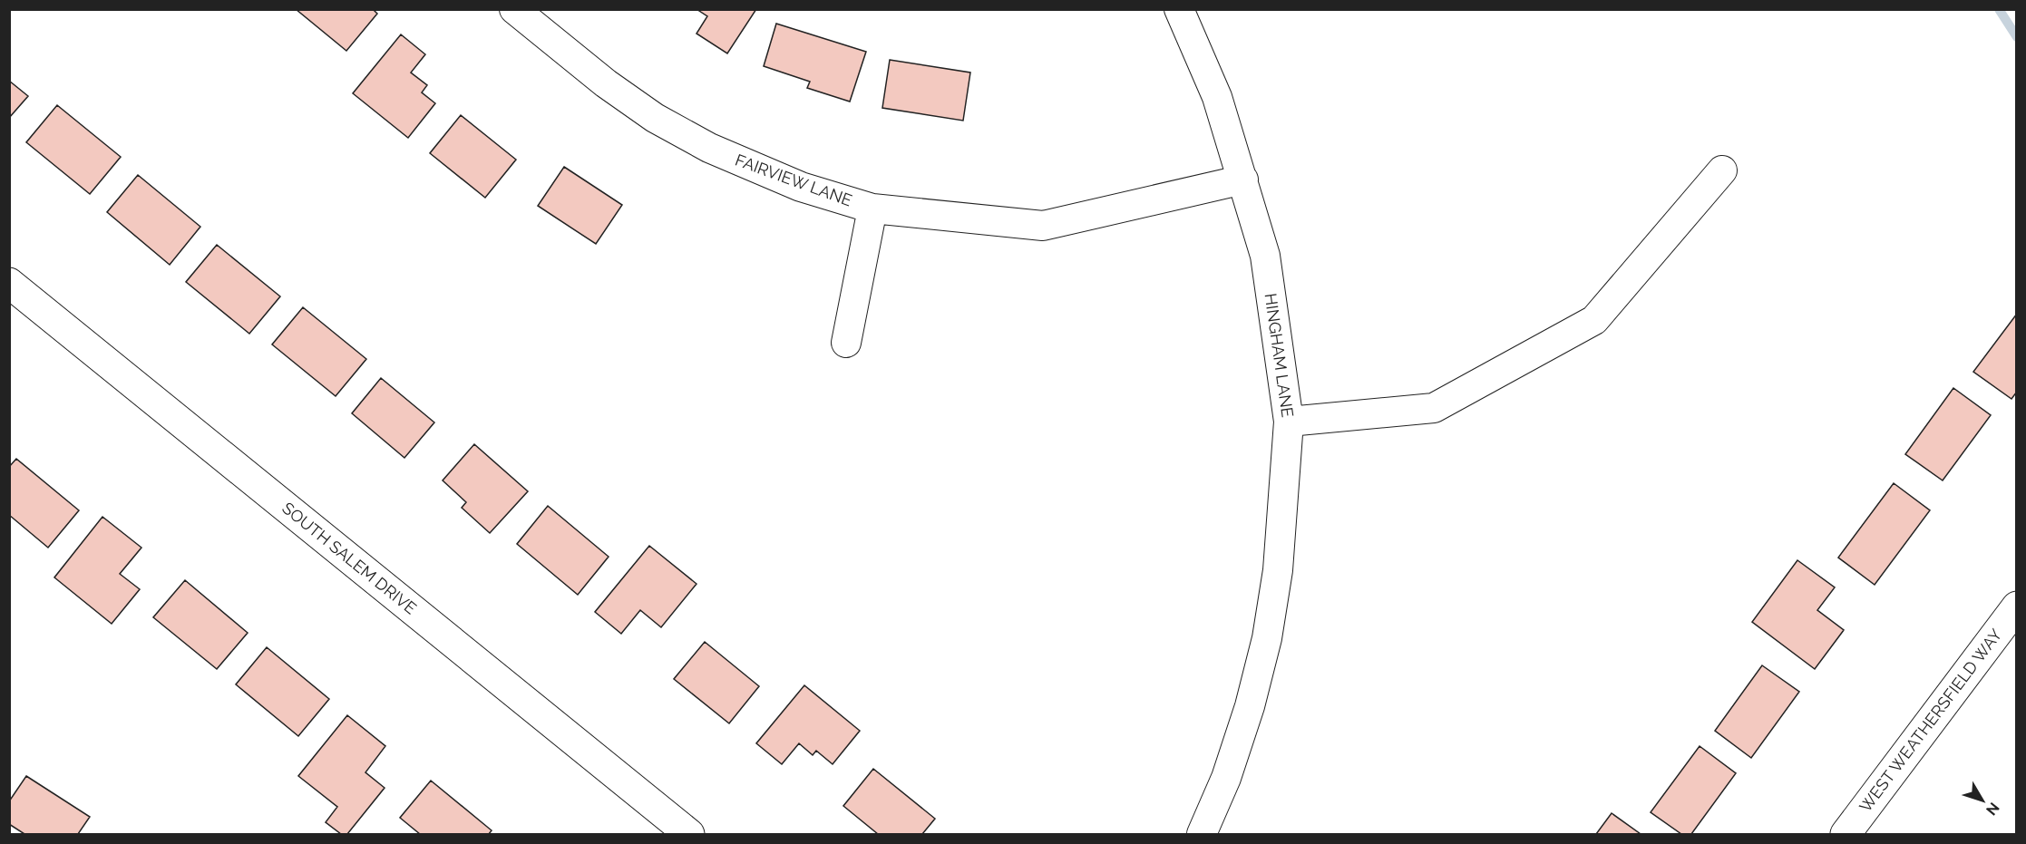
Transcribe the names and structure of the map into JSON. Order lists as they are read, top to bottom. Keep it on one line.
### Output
{"streets":{"street":["FAIRVIEW LANE","HINGHAM LANE","SOUTH SALEM DRIVE","WEST WEATHERSFIELD WAY"]},"crossings":[["FAIRVIEW LANE","HINGHAM LANE"]],"north":"bottom right"}
